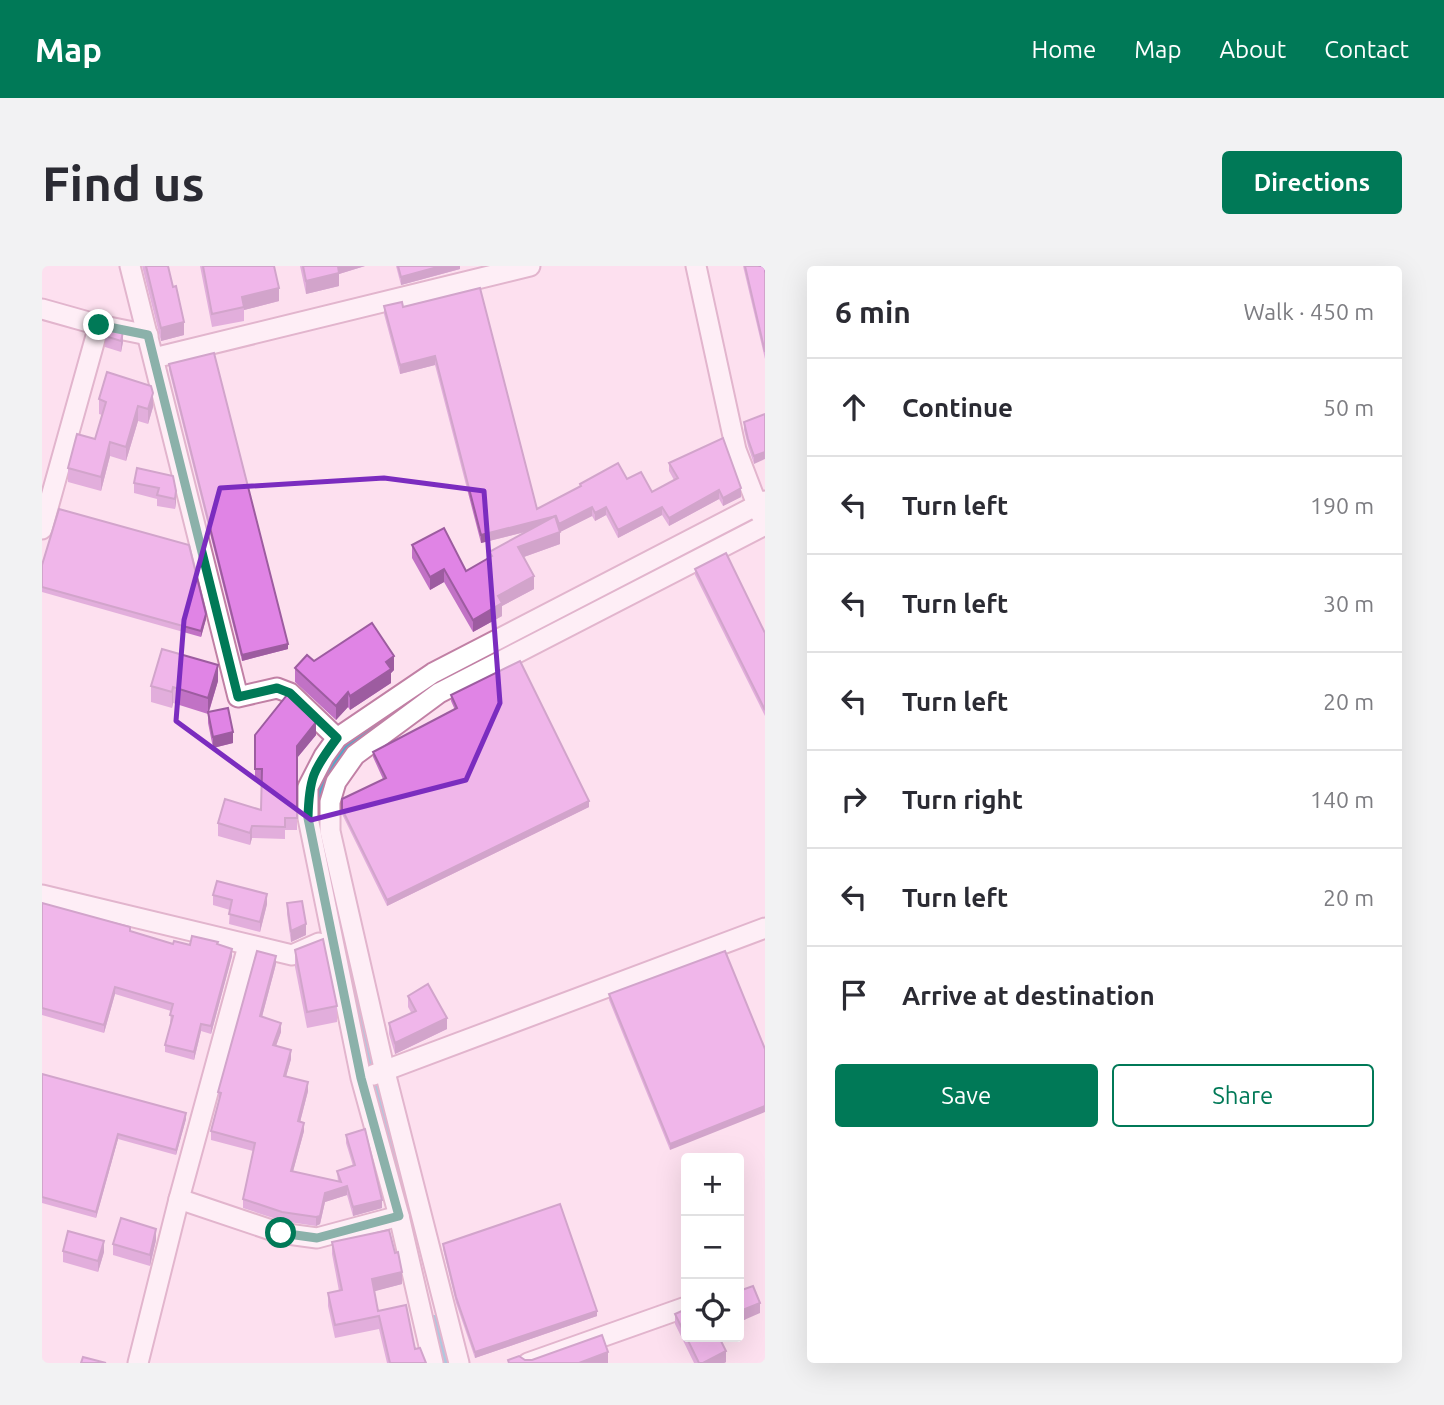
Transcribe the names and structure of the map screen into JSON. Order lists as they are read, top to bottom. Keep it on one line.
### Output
{"page":{"header":"Map","nav":["Home","Map","About","Contact"],"buttons":["Directions",["Save","Share"]],"title":"Find us","heading":["6 min","Walk · 450 m"],"list":[["Continue","50 m"],["Turn left","190 m"],["Turn left","30 m"],["Turn left","20 m"],["Turn right","140 m"],["Turn left","20 m"],"Arrive at destination"],"map_buttons":["+","−"]}}
